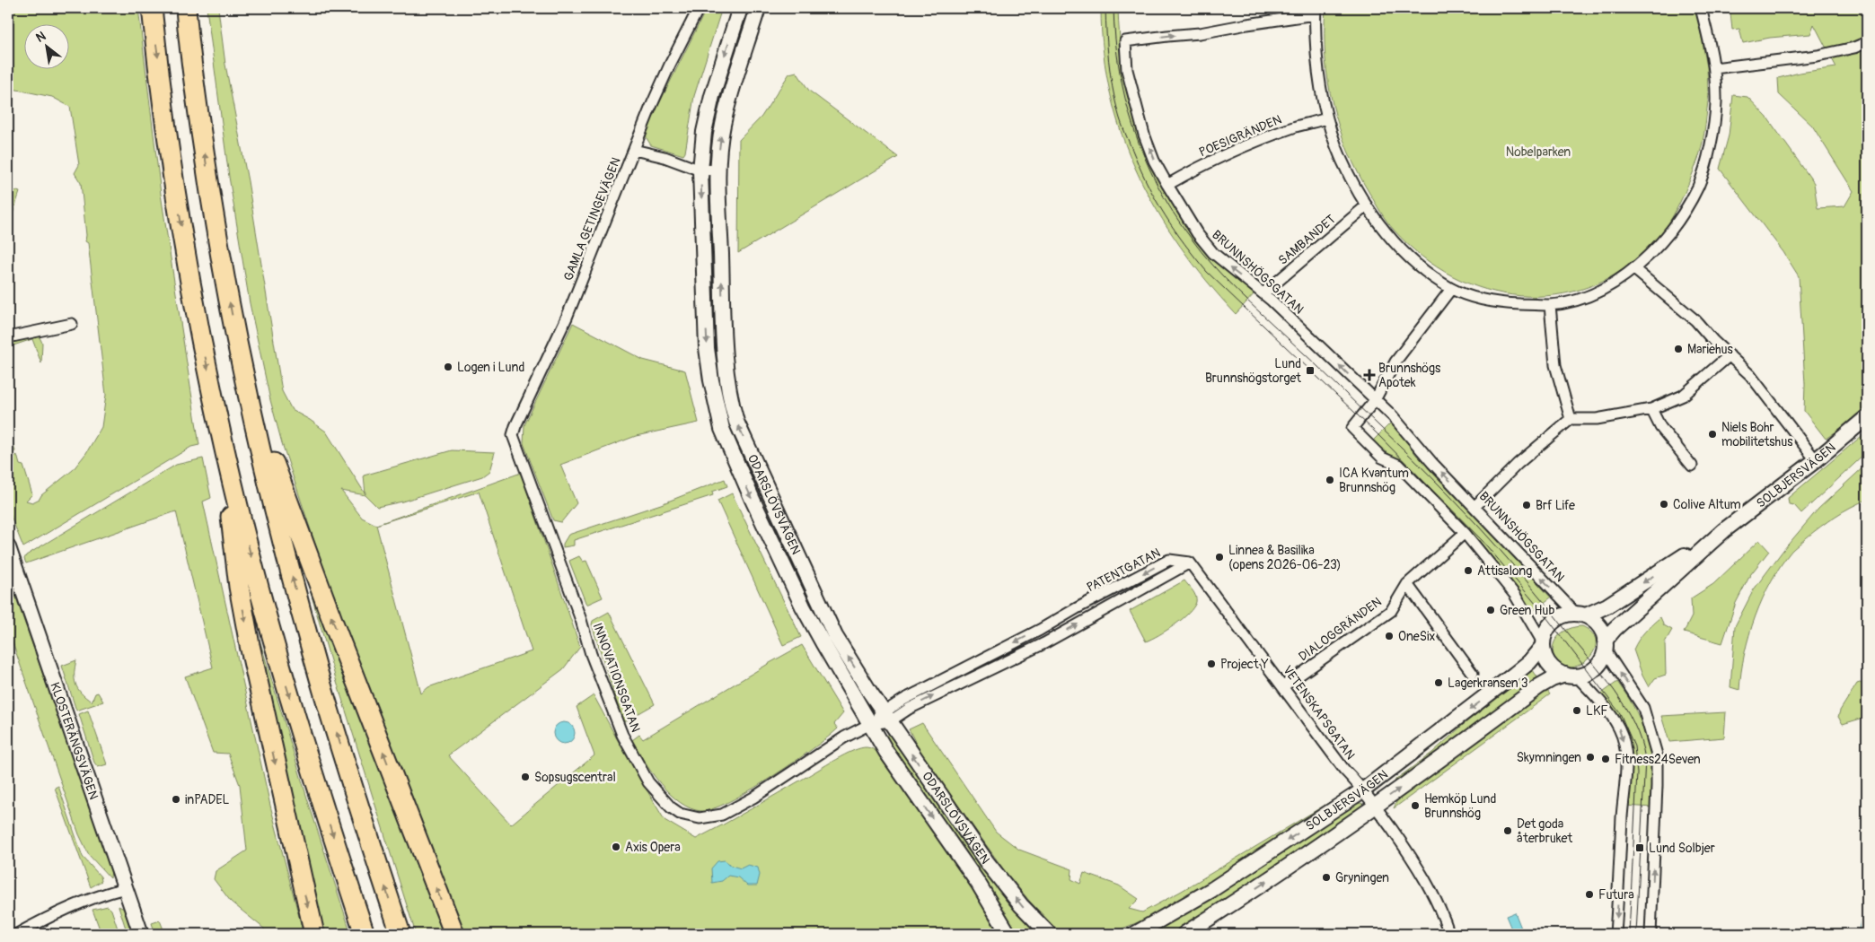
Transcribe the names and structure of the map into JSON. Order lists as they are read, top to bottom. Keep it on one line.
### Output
{"streets":{"main road":["SOLBJERSVÄGEN","ODARSLÖVSVÄGEN","KLOSTERÄNGSVÄGEN"],"street":["POESIGRÄNDEN","GAMLA GETINGEVÄGEN","SAMBANDET","BRUNNSHÖGSGATAN","PATENTGATAN","DIALOGGRÄNDEN","INNOVATIONSGATAN","VETENSKAPSGATAN"]},"crossings":[["POESIGRÄNDEN","BRUNNSHÖGSGATAN"],["GAMLA GETINGEVÄGEN","INNOVATIONSGATAN"],["SAMBANDET","BRUNNSHÖGSGATAN"],["BRUNNSHÖGSGATAN","SOLBJERSVÄGEN"],["SOLBJERSVÄGEN","VETENSKAPSGATAN"],["ODARSLÖVSVÄGEN","PATENTGATAN"],["ODARSLÖVSVÄGEN","INNOVATIONSGATAN"],["PATENTGATAN","INNOVATIONSGATAN"],["PATENTGATAN","VETENSKAPSGATAN"],["DIALOGGRÄNDEN","VETENSKAPSGATAN"]],"parks":["Nobelparken"],"places":{"other":["Mariehus","Logen i Lund","Niels Bohr mobilitetshus","ICA Kvantum Brunnshög","Colive Altum","Brf Life","Linnea & Basilika (opens 2026-06-23)","Attisalong","Green Hub","OneSix","Project Y","Lagerkransen 3","LKF","Skymningen","Fitness24Seven","Sopsugscentral","inPADEL","Hemköp Lund Brunnshög","Det goda återbruket","Axis Opera","Gryningen","Futura"],"transit":["Lund Brunnshögstorget","Lund Solbjer"],"health":["Brunnshögs Apotek"]},"north":"top left"}
